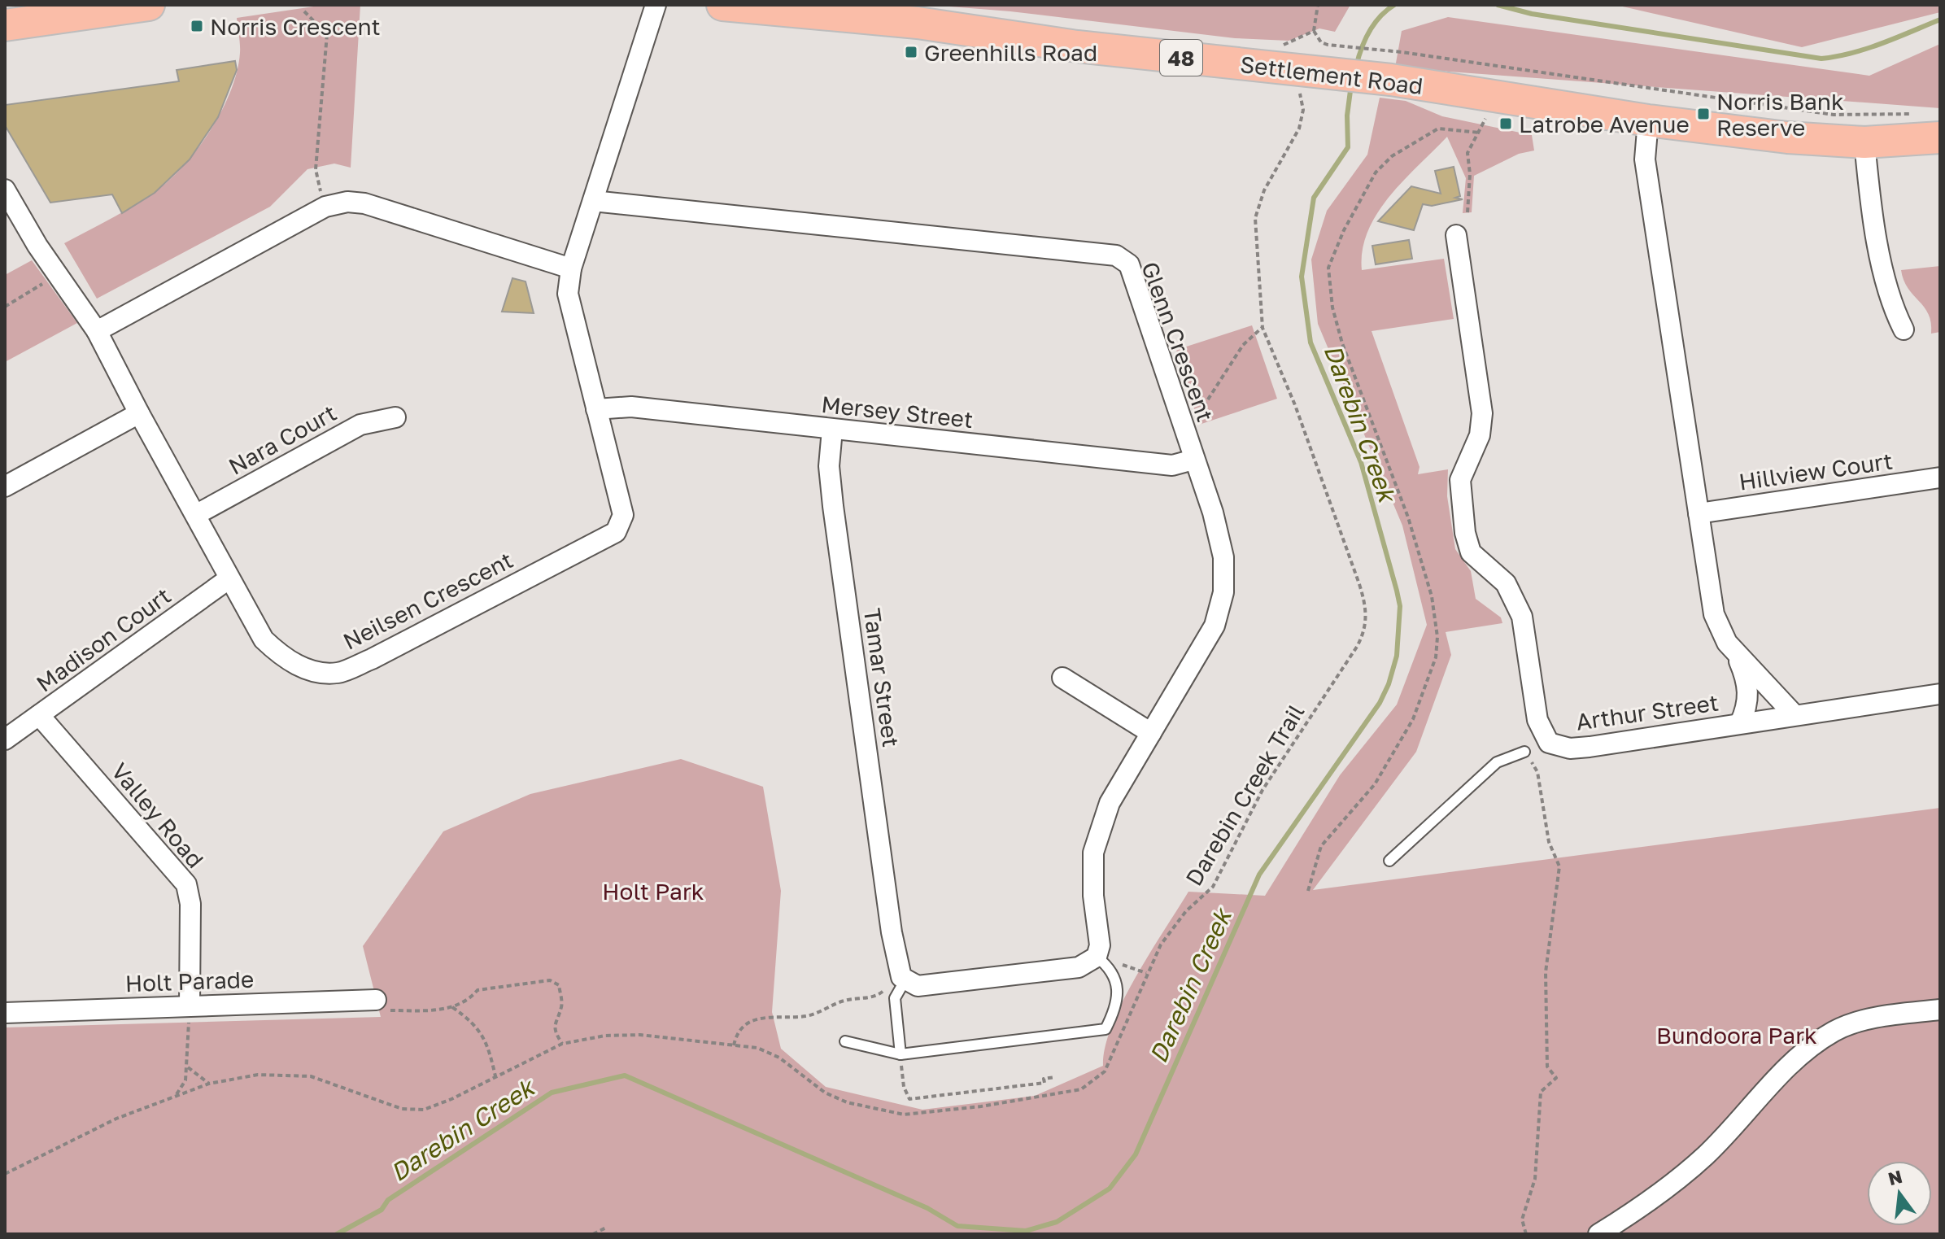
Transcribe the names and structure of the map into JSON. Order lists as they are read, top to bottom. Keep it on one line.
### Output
{"streets":{"main road":["48","Settlement Road"],"street":["Glenn Crescent","Mersey Street","Nara Court","Hillview Court","Neilsen Crescent","Madison Court","Tamar Street","Arthur Street","Valley Road","Holt Parade"],"path":["Darebin Creek Trail"]},"crossings":[["Glenn Crescent","Mersey Street"],["Mersey Street","Neilsen Crescent"],["Mersey Street","Tamar Street"],["Nara Court","Neilsen Crescent"],["Neilsen Crescent","Madison Court"],["Madison Court","Valley Road"],["Valley Road","Holt Parade"]],"water":["Darebin Creek"],"parks":["Holt Park","Bundoora Park"],"places":{"transit":["Norris Crescent","Greenhills Road","Norris Bank Reserve","Latrobe Avenue"]},"north":"top"}
